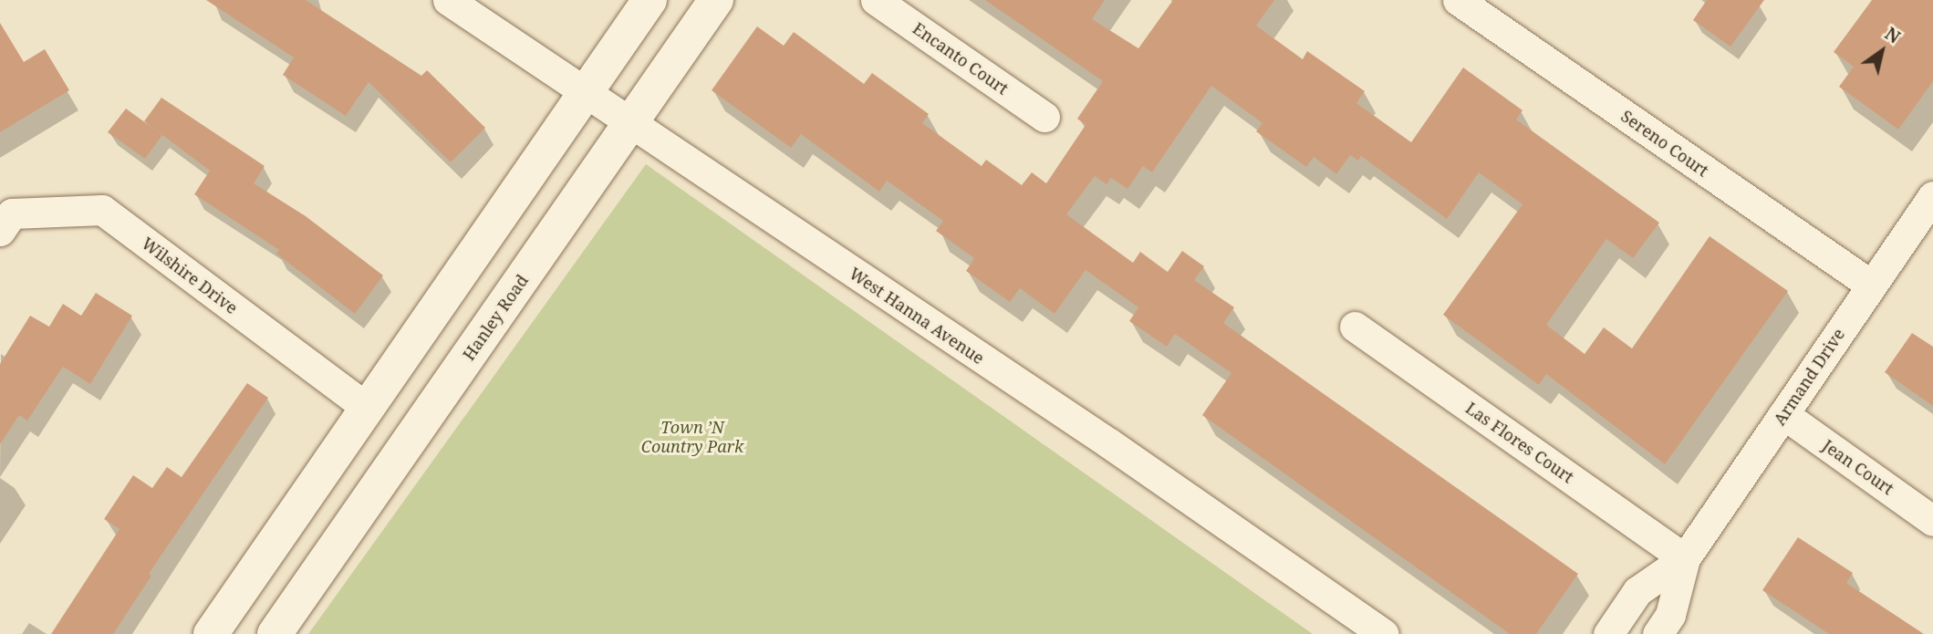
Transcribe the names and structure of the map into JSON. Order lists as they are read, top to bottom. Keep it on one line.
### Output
{"streets":{"main road":["Hanley Road"],"street":["Encanto Court","Sereno Court","Wilshire Drive","West Hanna Avenue","Armand Drive","Las Flores Court","Jean Court"]},"crossings":[["Sereno Court","Armand Drive"],["West Hanna Avenue","Hanley Road"],["Armand Drive","Las Flores Court"],["Armand Drive","Jean Court"]],"parks":["Town ’N Country Park"],"north":"top right"}
